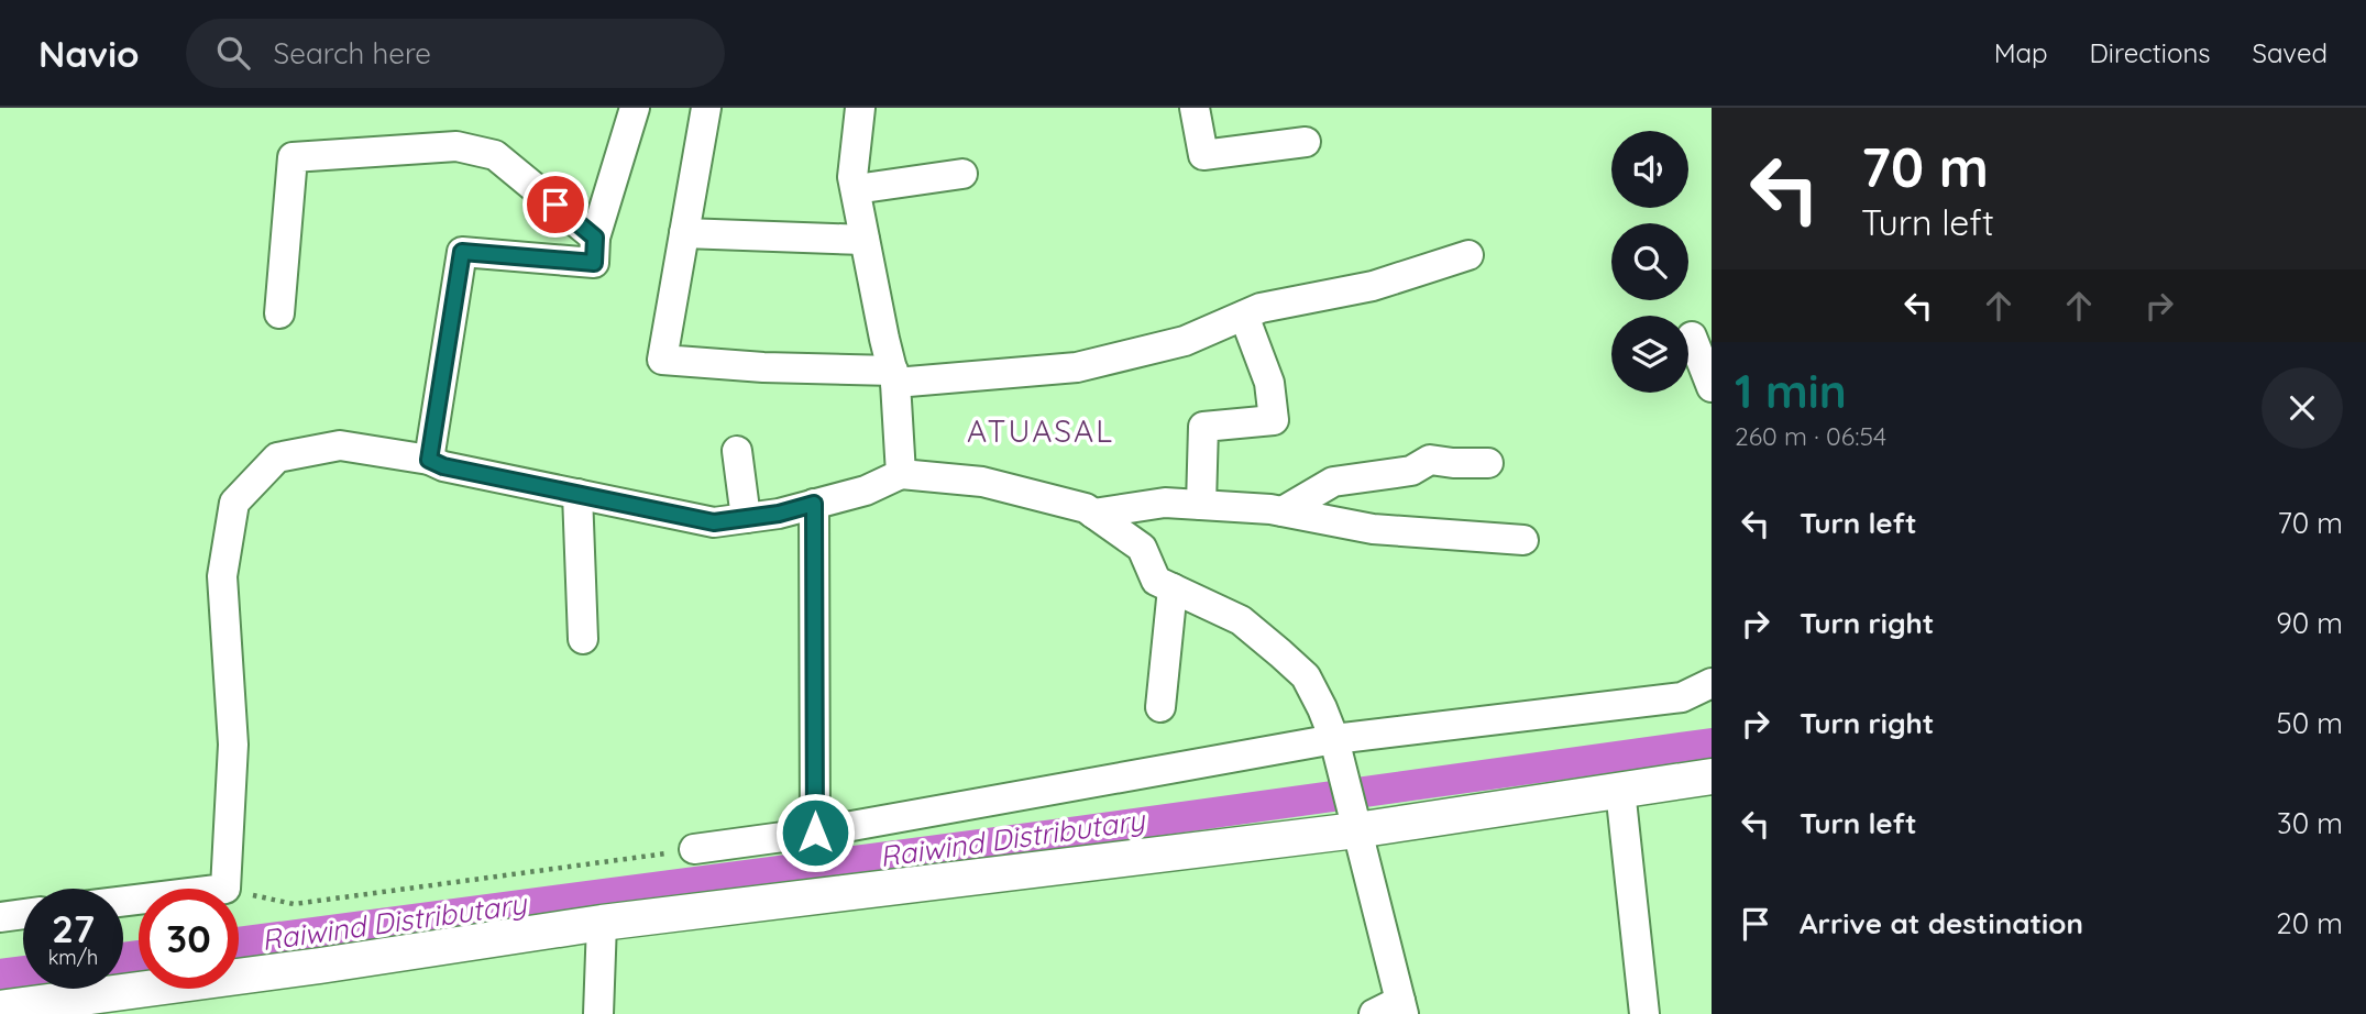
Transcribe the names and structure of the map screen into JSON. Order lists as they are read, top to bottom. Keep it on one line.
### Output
{"districts":["ATUASAL"],"water":["Raiwind Distributary"],"page":{"header":"Navio","search":"Search here","nav":["Map","Directions","Saved"],"turn":["70 m","Turn left"],"heading":["1 min","260 m · 06:54"],"list":[{"name":"Turn left","value":"70 m"},{"name":"Turn right","value":"90 m"},{"name":"Turn right","value":"50 m"},{"name":"Turn left","value":"30 m"},{"name":"Arrive at destination","value":"20 m"}],"speed":"27 km/h","limit":"30"}}
